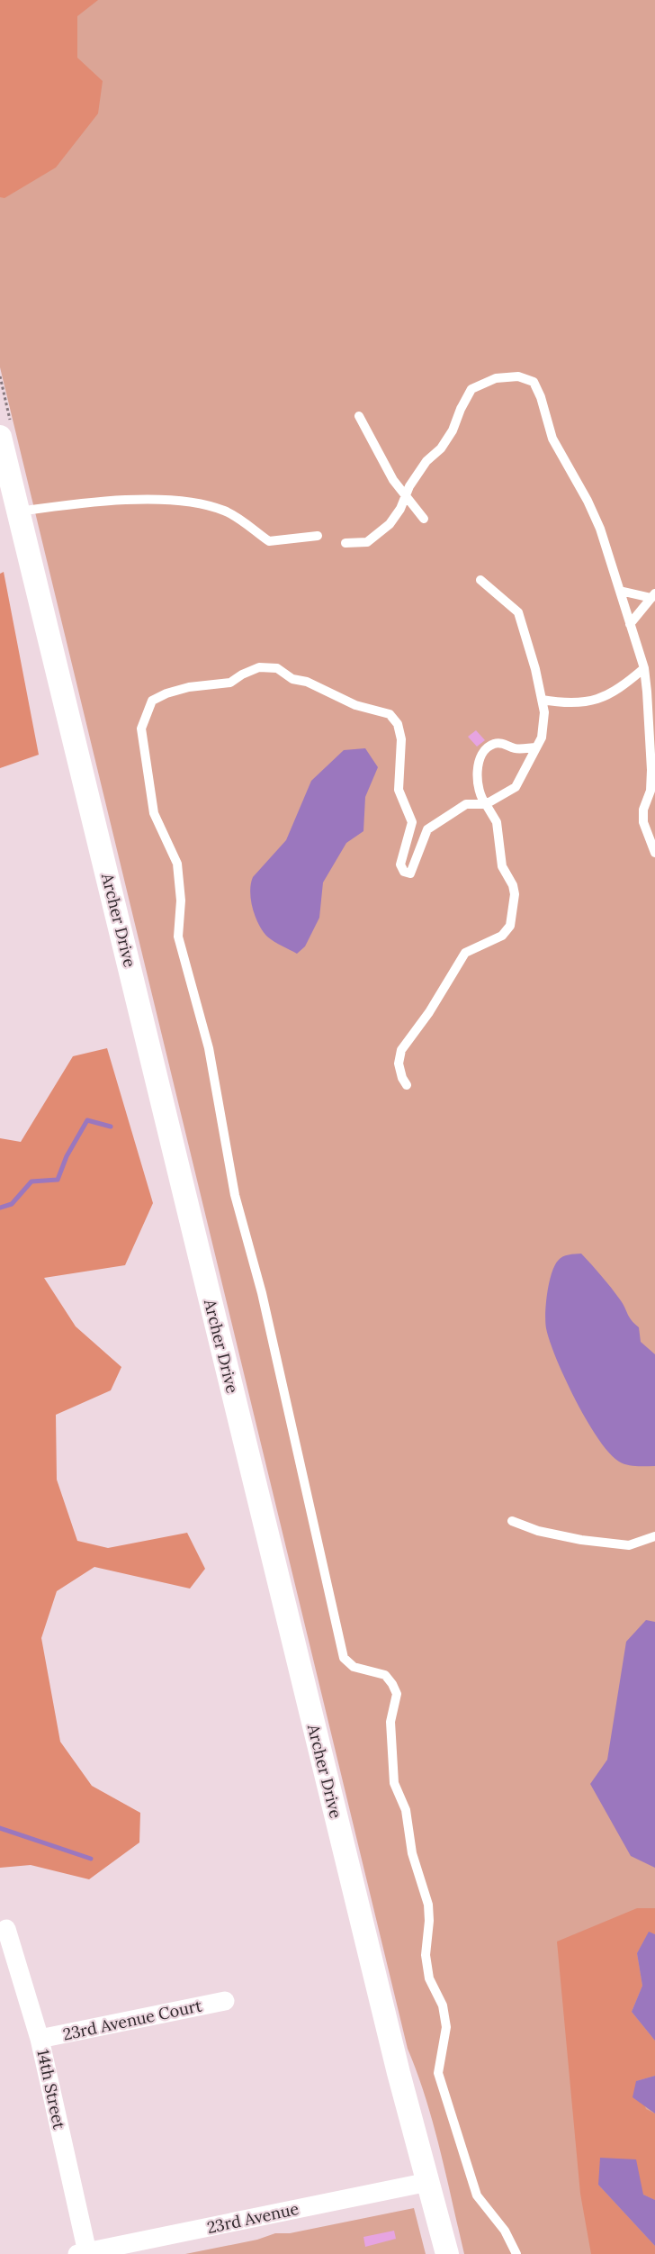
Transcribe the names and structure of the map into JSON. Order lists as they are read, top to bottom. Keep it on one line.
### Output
{"streets":{"street":["Archer Drive","23rd Avenue Court","14th Street","23rd Avenue"]},"crossings":[["Archer Drive","23rd Avenue"],["23rd Avenue Court","14th Street"],["14th Street","23rd Avenue"]]}
